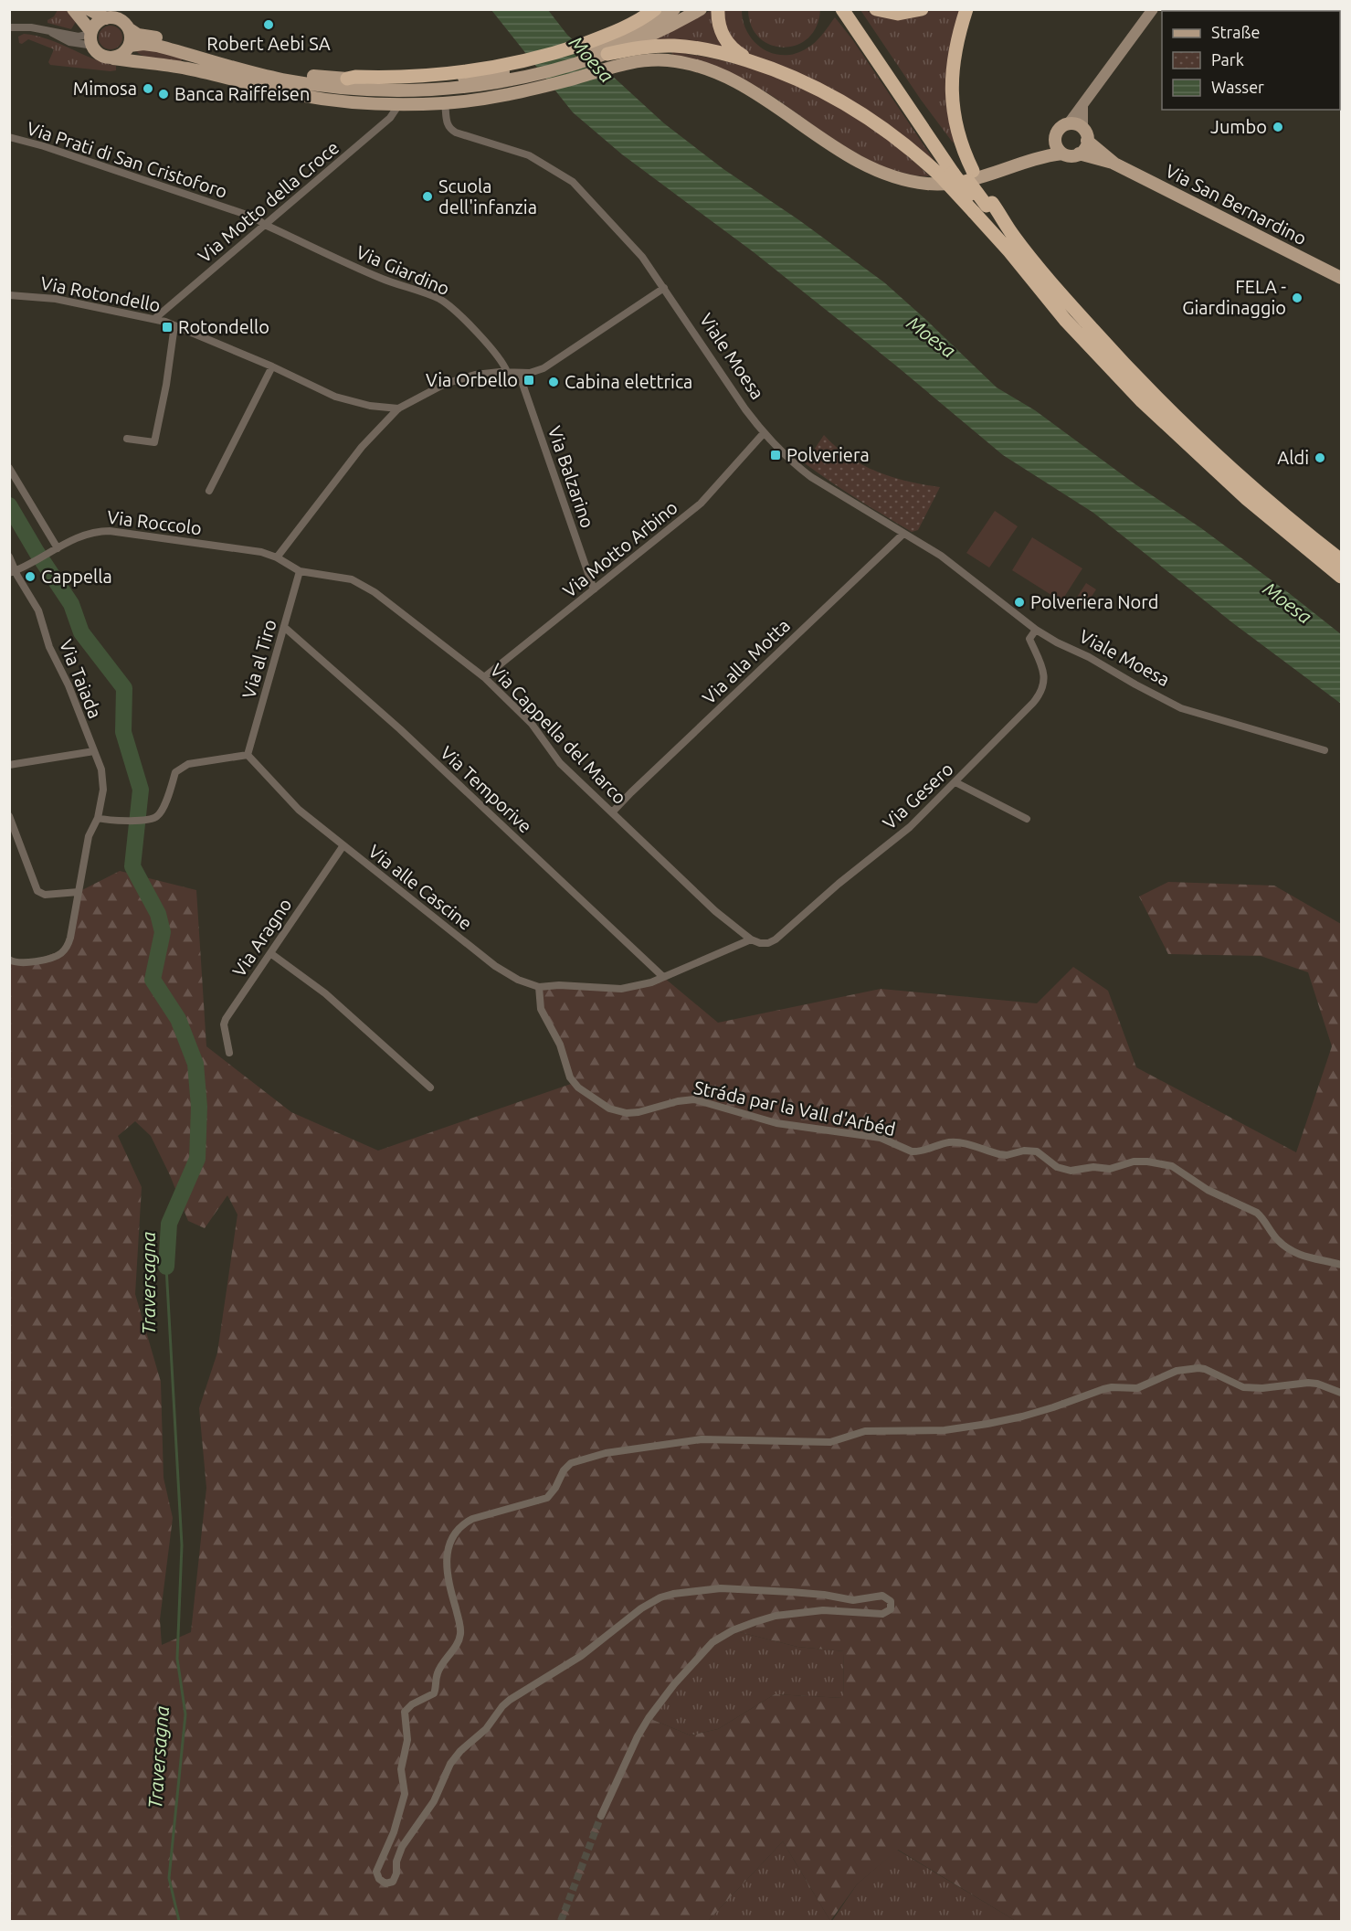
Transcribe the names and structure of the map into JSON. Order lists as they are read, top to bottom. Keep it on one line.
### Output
{"streets":{"main road":["Via San Bernardino"],"street":["Via Prati di San Cristoforo","Via Motto della Croce","Via Giardino","Via Rotondello","Viale Moesa","Via Balzarino","Via Roccolo","Via Motto Arbino","Via al Tiro","Via alla Motta","Via Taiada","Via Cappella del Marco","Via Temporive","Via Gesero","Via alle Cascine","Via Aragno","Stráda par la Vall d'Arbéd"]},"crossings":[["Via Prati di San Cristoforo","Via Motto della Croce"],["Via Prati di San Cristoforo","Via Giardino"],["Via Motto della Croce","Via Giardino"],["Via Motto della Croce","Via Rotondello"],["Viale Moesa","Via Motto Arbino"],["Viale Moesa","Via alla Motta"],["Viale Moesa","Via Gesero"],["Via Balzarino","Via Motto Arbino"],["Via Roccolo","Via Taiada"],["Via Roccolo","Via Cappella del Marco"],["Via Motto Arbino","Via Cappella del Marco"],["Via al Tiro","Via Cappella del Marco"],["Via al Tiro","Via Temporive"],["Via al Tiro","Via alle Cascine"],["Via alla Motta","Via Cappella del Marco"],["Via Cappella del Marco","Via Gesero"],["Via Cappella del Marco","Via alle Cascine"],["Via Temporive","Via alle Cascine"],["Via Gesero","Via alle Cascine"],["Via alle Cascine","Via Aragno"],["Via alle Cascine","Stráda par la Vall d'Arbéd"]],"water":["Moesa","Traversagna"],"places":{"other":["Robert Aebi SA","Mimosa","Banca Raiffeisen","Jumbo","Scuola dell'infanzia","FELA - Giardinaggio","Cabina elettrica","Aldi","Cappella","Polveriera Nord"],"transit":["Rotondello","Via Orbello","Polveriera"]},"legend":["Straße","Park","Wasser"]}
